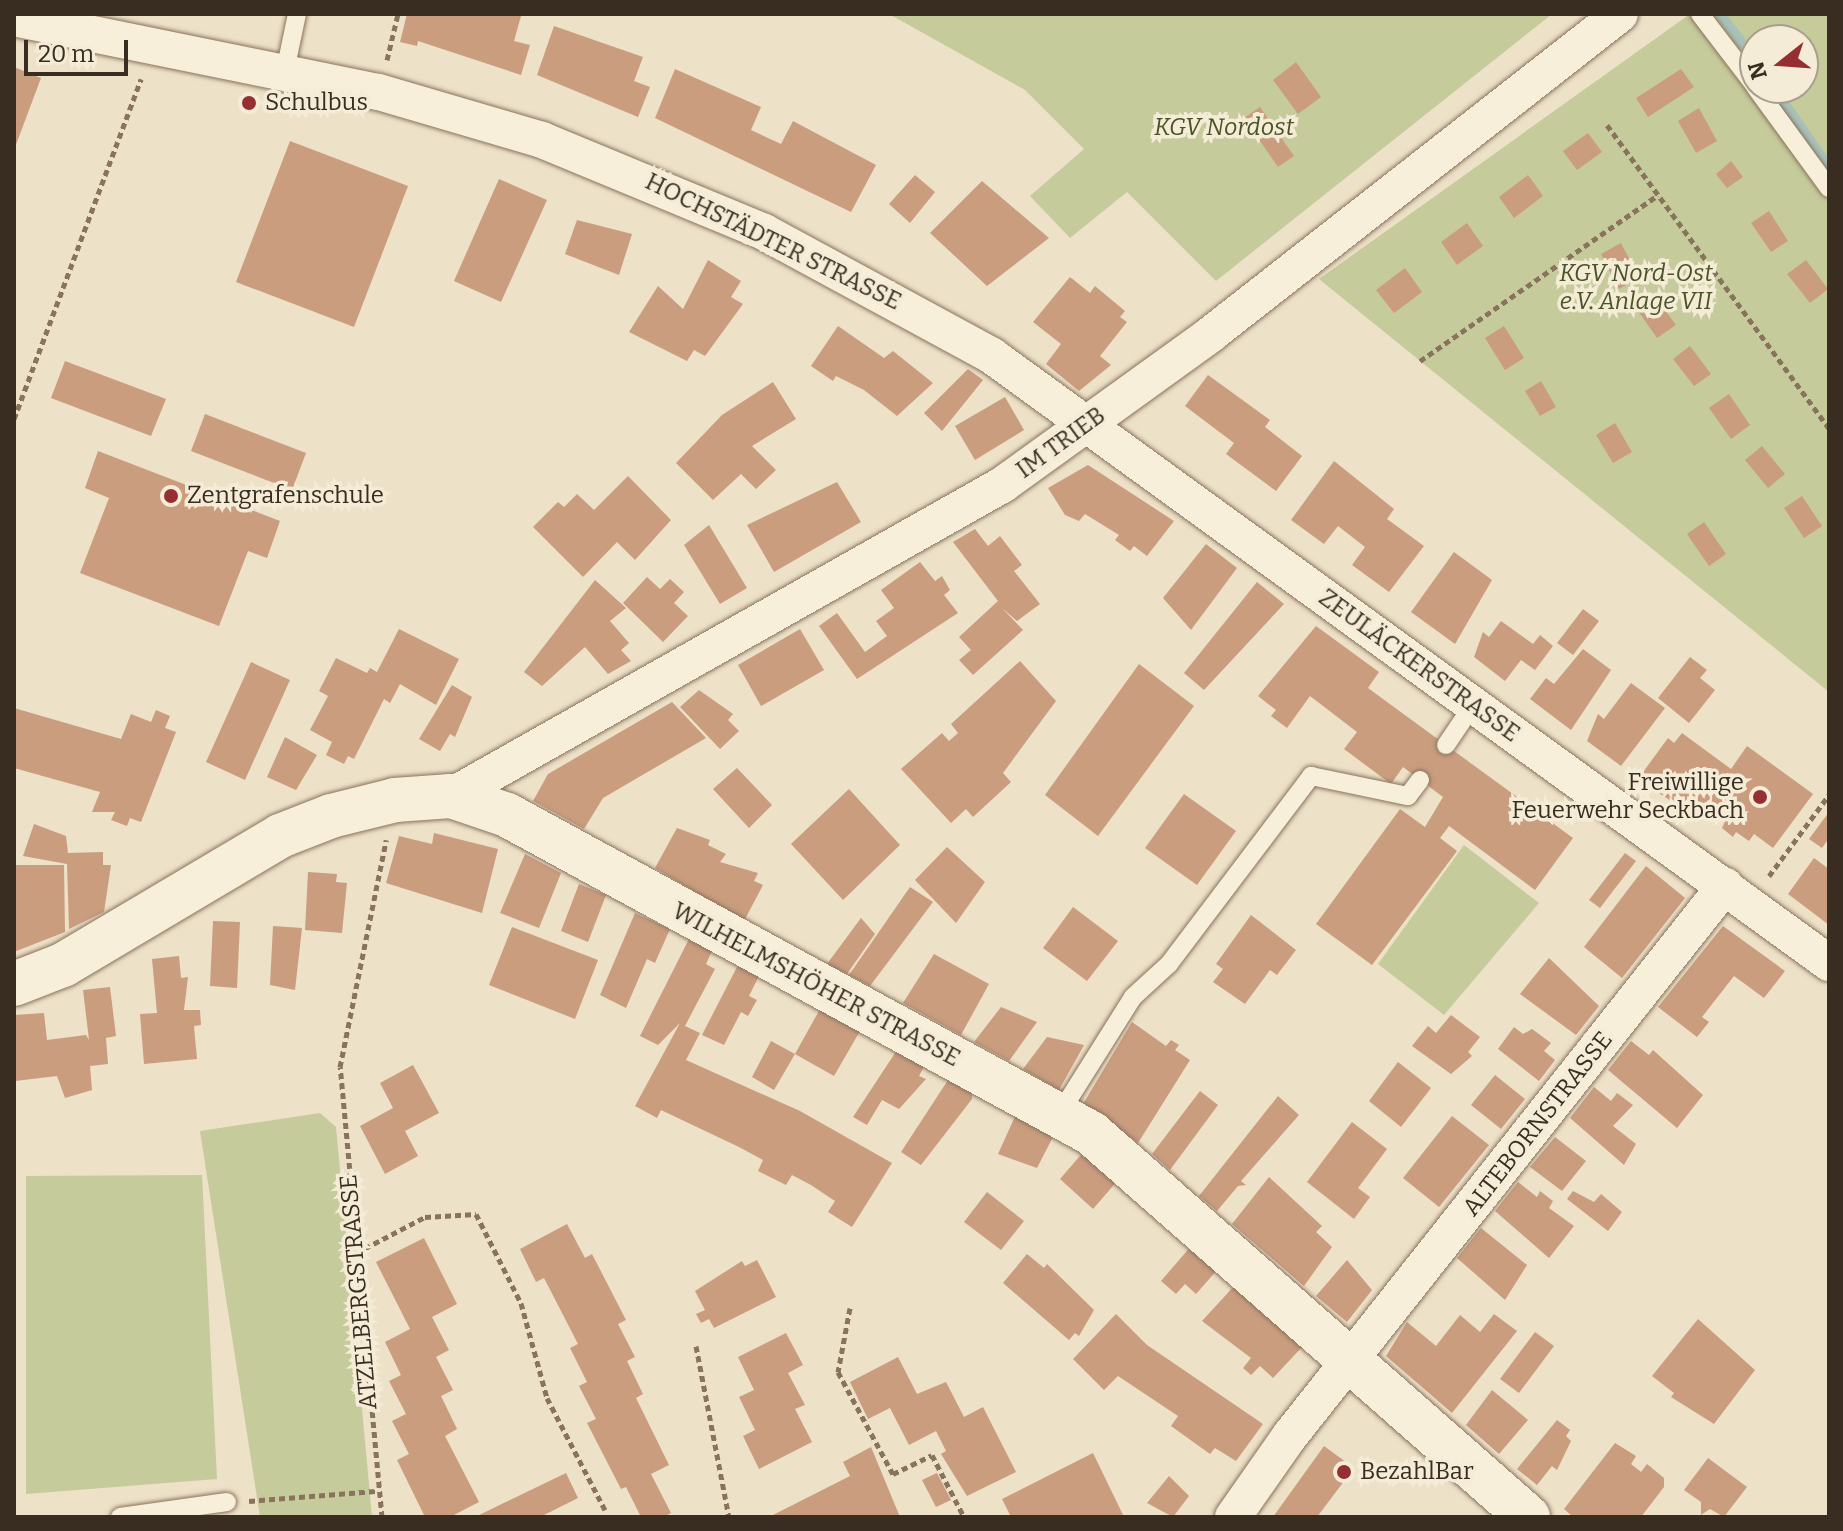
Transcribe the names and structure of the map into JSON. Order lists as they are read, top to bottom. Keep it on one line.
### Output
{"streets":{"main road":["WILHELMSHÖHER STRASSE"],"street":["HOCHSTÄDTER STRASSE","IM TRIEB","ZEULÄCKERSTRASSE","ALTEBORNSTRASSE"],"path":["ATZELBERGSTRASSE"]},"crossings":[["HOCHSTÄDTER STRASSE","IM TRIEB"],["HOCHSTÄDTER STRASSE","ZEULÄCKERSTRASSE"],["IM TRIEB","ZEULÄCKERSTRASSE"],["IM TRIEB","WILHELMSHÖHER STRASSE"],["ZEULÄCKERSTRASSE","ALTEBORNSTRASSE"],["WILHELMSHÖHER STRASSE","ALTEBORNSTRASSE"],["WILHELMSHÖHER STRASSE","ATZELBERGSTRASSE"]],"parks":["KGV Nordost","KGV Nord-Ost e.V. Anlage VII"],"places":["Schulbus","Zentgrafenschule","Freiwillige Feuerwehr Seckbach","BezahlBar"],"scale_bar":"20 m","north":"left"}
